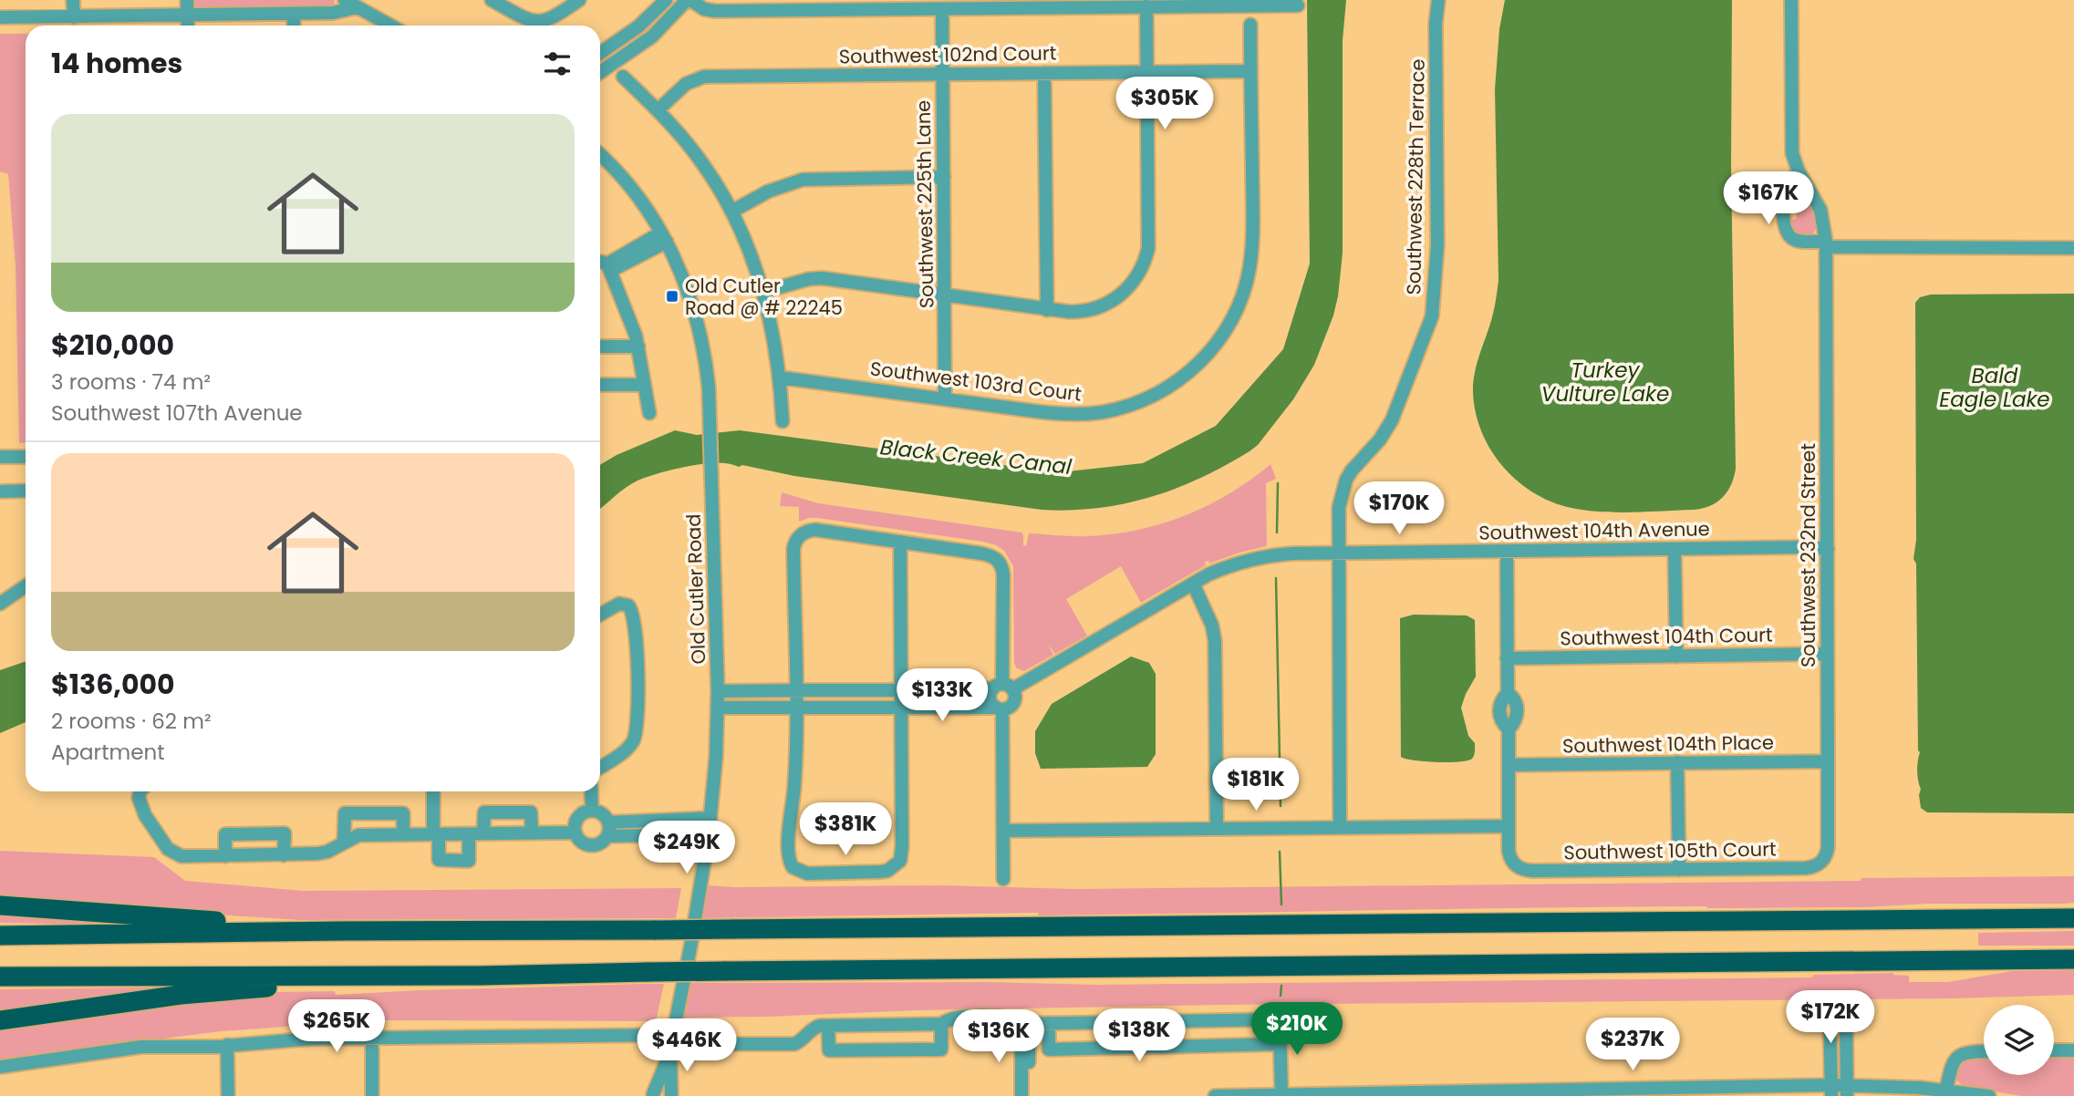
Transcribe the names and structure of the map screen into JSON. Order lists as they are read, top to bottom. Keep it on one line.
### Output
{"streets":{"street":["Southwest 102nd Court","Southwest 228th Terrace","Southwest 225th Lane","Southwest 103rd Court","Southwest 104th Avenue","Southwest 232nd Street","Old Cutler Road","Southwest 104th Court","Southwest 104th Place","Southwest 105th Court"]},"crossings":[["Southwest 102nd Court","Southwest 225th Lane"],["Southwest 102nd Court","Southwest 103rd Court"],["Southwest 228th Terrace","Southwest 104th Avenue"],["Southwest 225th Lane","Southwest 103rd Court"],["Southwest 104th Avenue","Southwest 232nd Street"],["Southwest 104th Avenue","Old Cutler Road"],["Southwest 232nd Street","Southwest 104th Court"],["Southwest 232nd Street","Southwest 104th Place"],["Southwest 232nd Street","Southwest 105th Court"]],"water":["Turkey Vulture Lake","Bald Eagle Lake","Black Creek Canal"],"places":{"transit":["Old Cutler Road @ # 22245"]},"page":{"heading":"14 homes","price":["$305K","$167K","$170K","$133K","$181K","$381K","$249K","$172K","$265K","$210K","$138K","$136K","$237K","$446K"],"list":[{"name":"$210,000","note":"3 rooms · 74 m² · Southwest 107th Avenue"},{"name":"$136,000","note":"2 rooms · 62 m² · Apartment"}]}}
